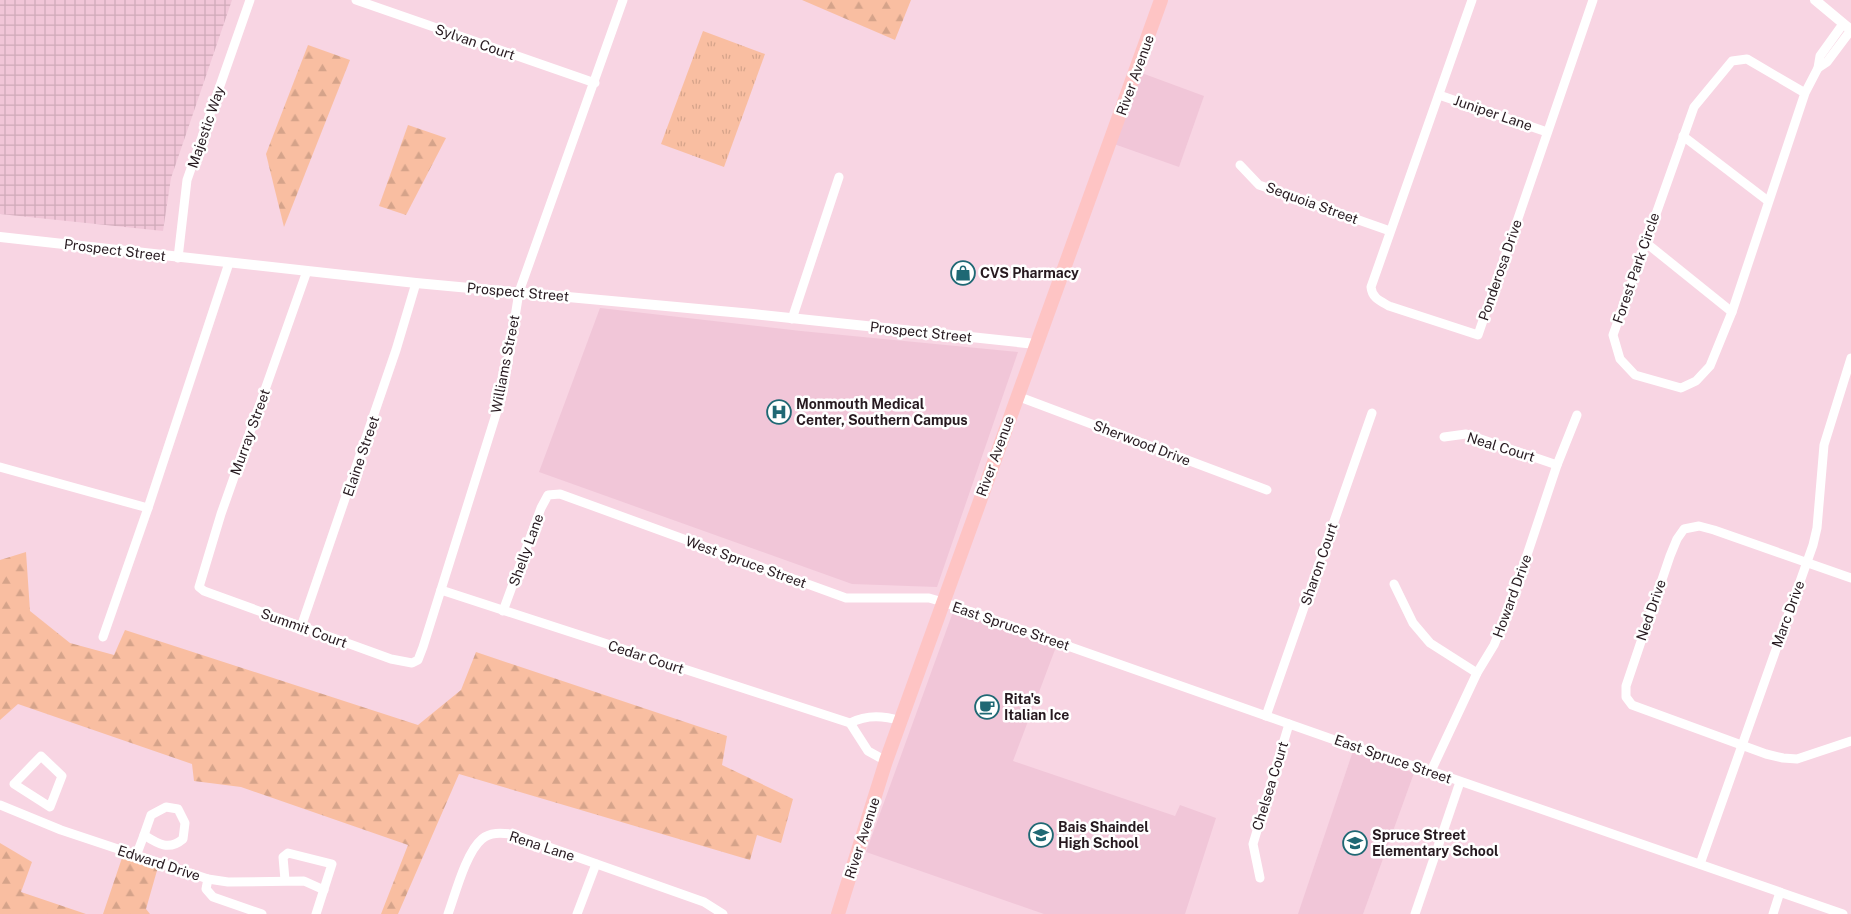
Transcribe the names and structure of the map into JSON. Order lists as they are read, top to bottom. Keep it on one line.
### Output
{"streets":{"highway":["River Avenue"],"street":["Sylvan Court","Juniper Lane","Majestic Way","Sequoia Street","Prospect Street","Forest Park Circle","Ponderosa Drive","Williams Street","Murray Street","Sherwood Drive","Neal Court","Elaine Street","Shelly Lane","West Spruce Street","Sharon Court","Howard Drive","Ned Drive","Marc Drive","East Spruce Street","Summit Court","Cedar Court","Chelsea Court","Rena Lane","Edward Drive"]},"crossings":[["Sylvan Court","Williams Street"],["River Avenue","Prospect Street"],["River Avenue","Sherwood Drive"],["River Avenue","West Spruce Street"],["River Avenue","East Spruce Street"],["Juniper Lane","Ponderosa Drive"],["Majestic Way","Prospect Street"],["Sequoia Street","Ponderosa Drive"],["Prospect Street","Williams Street"],["Prospect Street","Murray Street"],["Prospect Street","Elaine Street"],["Williams Street","Summit Court"],["Williams Street","Cedar Court"],["Murray Street","Summit Court"],["Neal Court","Howard Drive"],["Elaine Street","Summit Court"],["Shelly Lane","West Spruce Street"],["Shelly Lane","Cedar Court"],["West Spruce Street","East Spruce Street"],["Sharon Court","East Spruce Street"],["Howard Drive","East Spruce Street"],["Ned Drive","Marc Drive"],["Marc Drive","East Spruce Street"],["East Spruce Street","Chelsea Court"]],"places":{"shop":["CVS Pharmacy"],"hospital":["Monmouth Medical Center, Southern Campus"],"cafe":["Rita's Italian Ice"],"school or university":["Bais Shaindel High School","Spruce Street Elementary School"]}}
